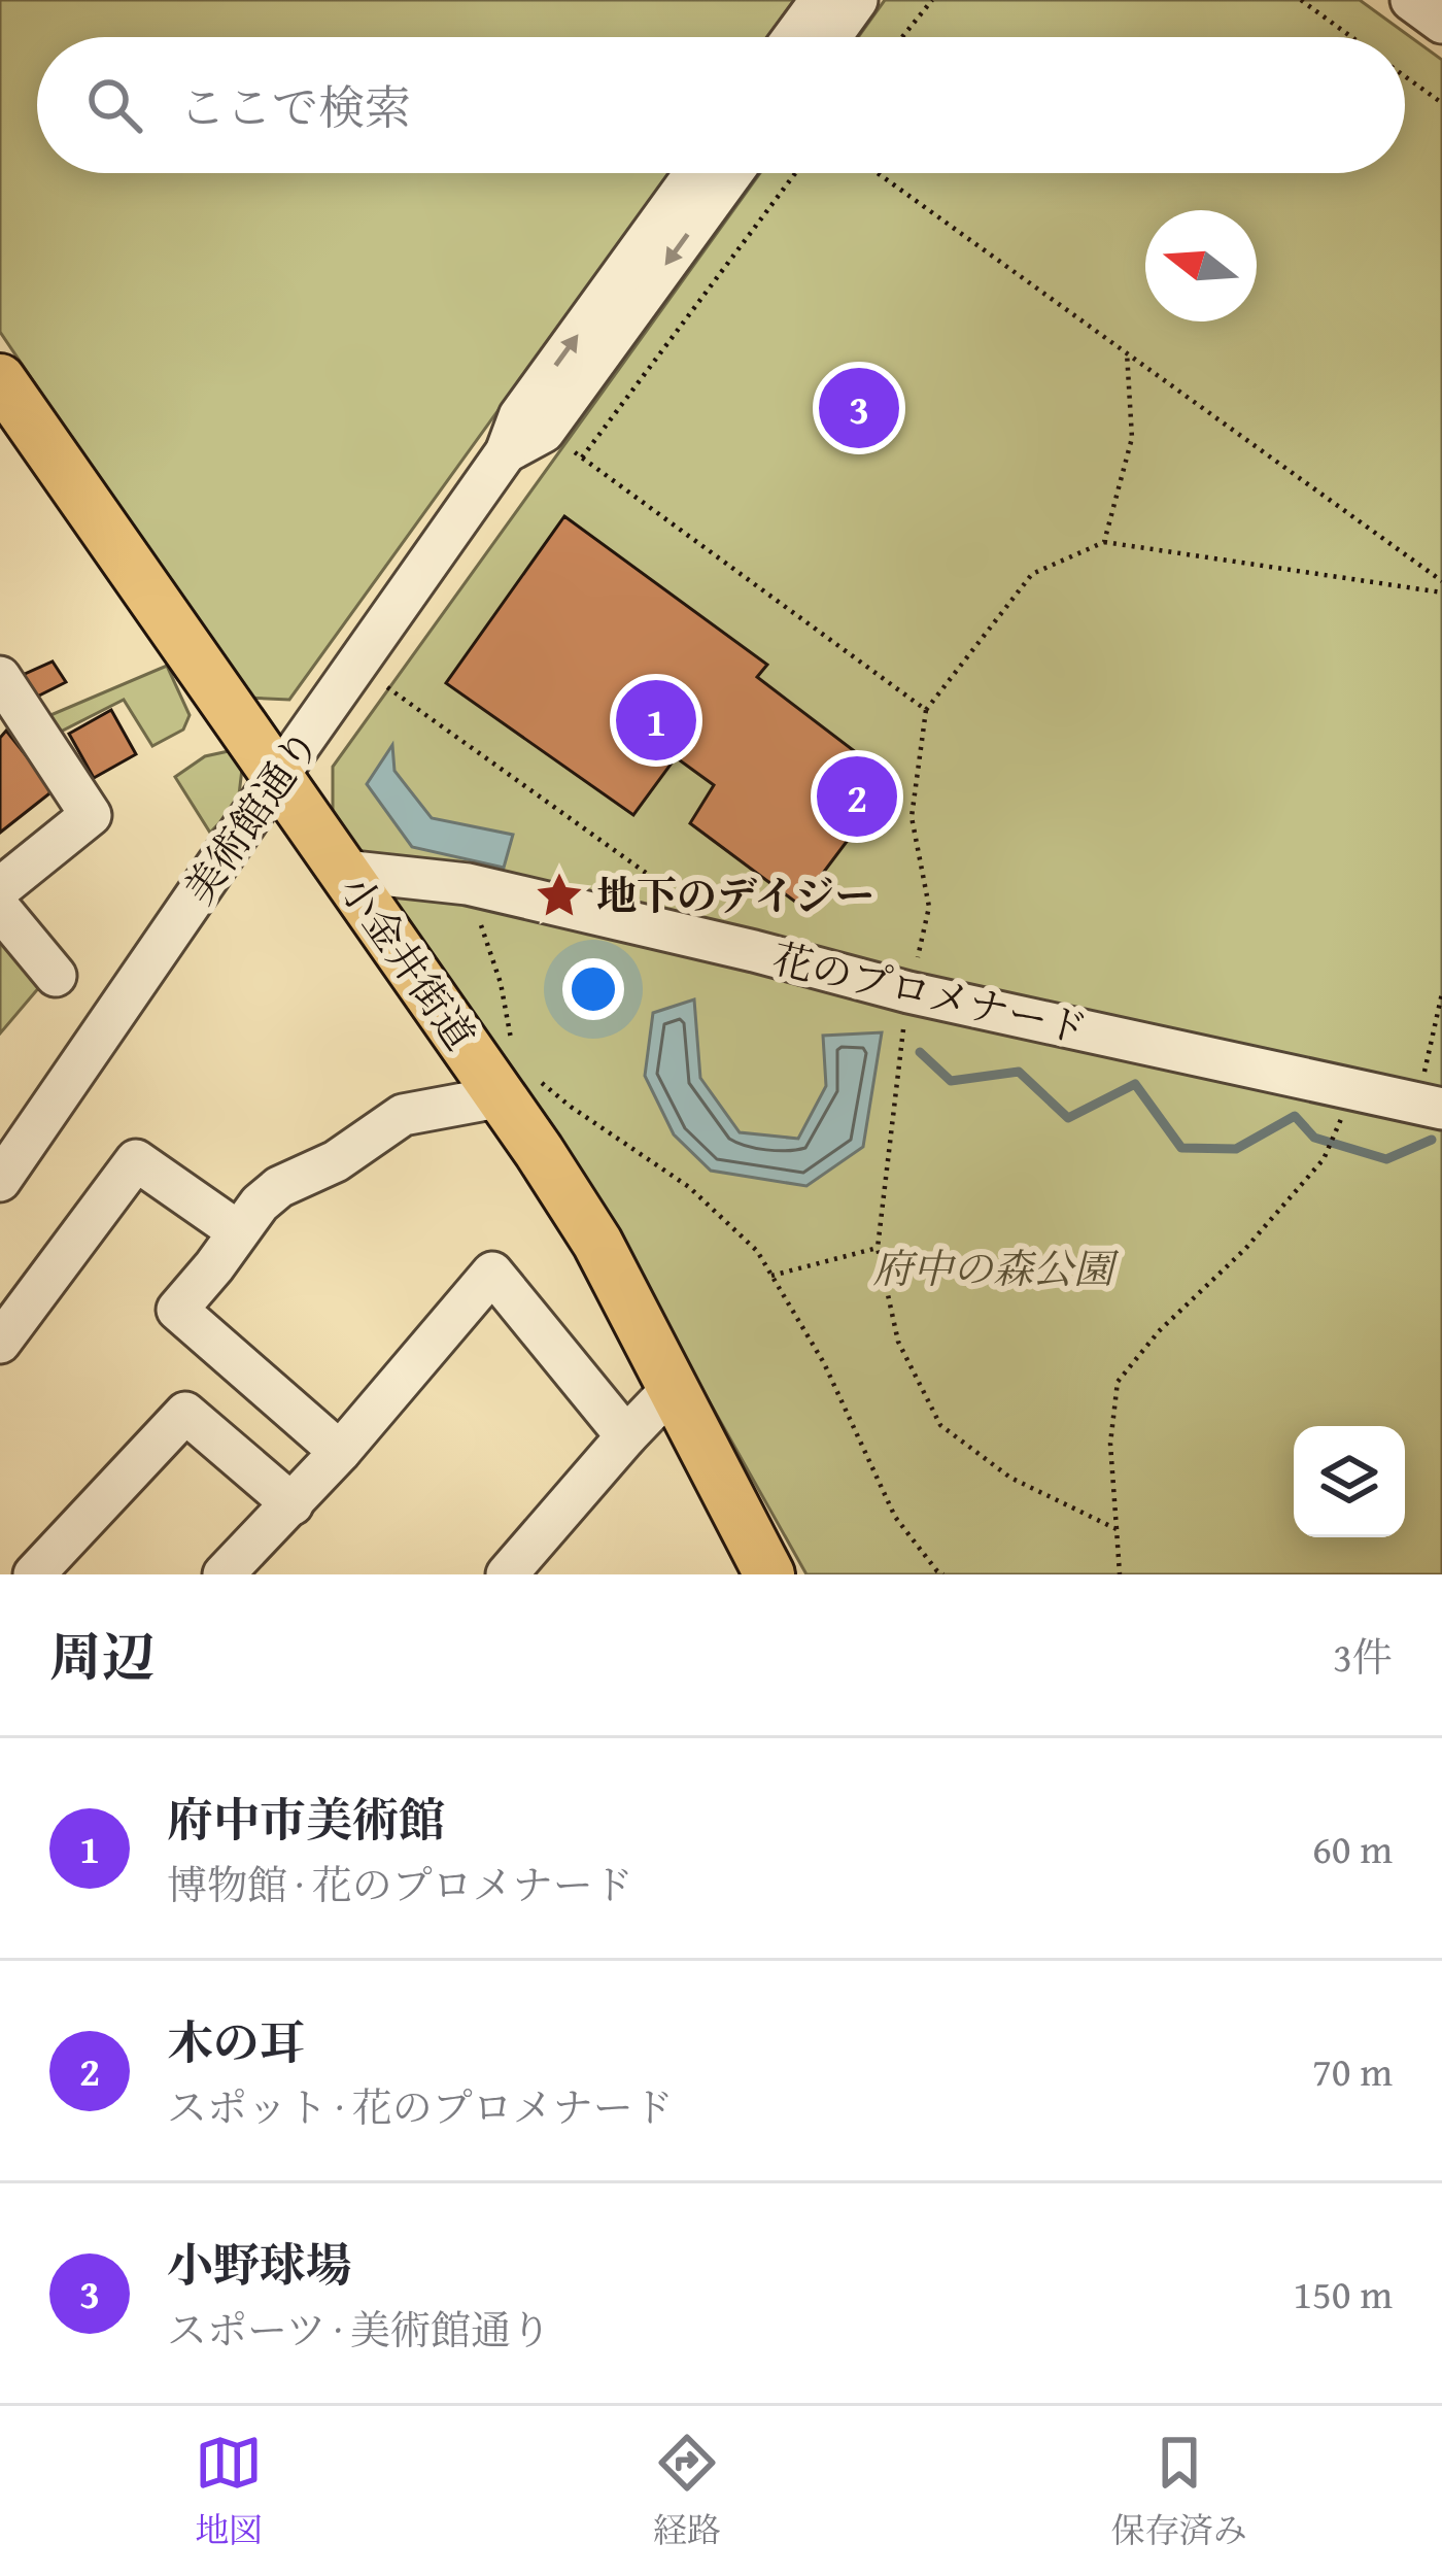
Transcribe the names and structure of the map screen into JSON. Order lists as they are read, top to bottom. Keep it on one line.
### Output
{"streets":{"main road":["小金井街道"],"street":["美術館通り","花のプロメナード"]},"crossings":[["美術館通り","小金井街道"],["小金井街道","花のプロメナード"]],"parks":["府中の森公園"],"places":{"place":["地下のデイジー"]},"north":"left","page":{"search":"ここで検索","pins":["3","1","2"],"heading":["周辺","3件"],"list":[{"mark":"1","name":"府中市美術館","note":"博物館 · 花のプロメナード","value":"60 m"},{"mark":"2","name":"木の耳","note":"スポット · 花のプロメナード","value":"70 m"},{"mark":"3","name":"小野球場","note":"スポーツ · 美術館通り","value":"150 m"}],"nav":["地図","経路","保存済み"]}}
